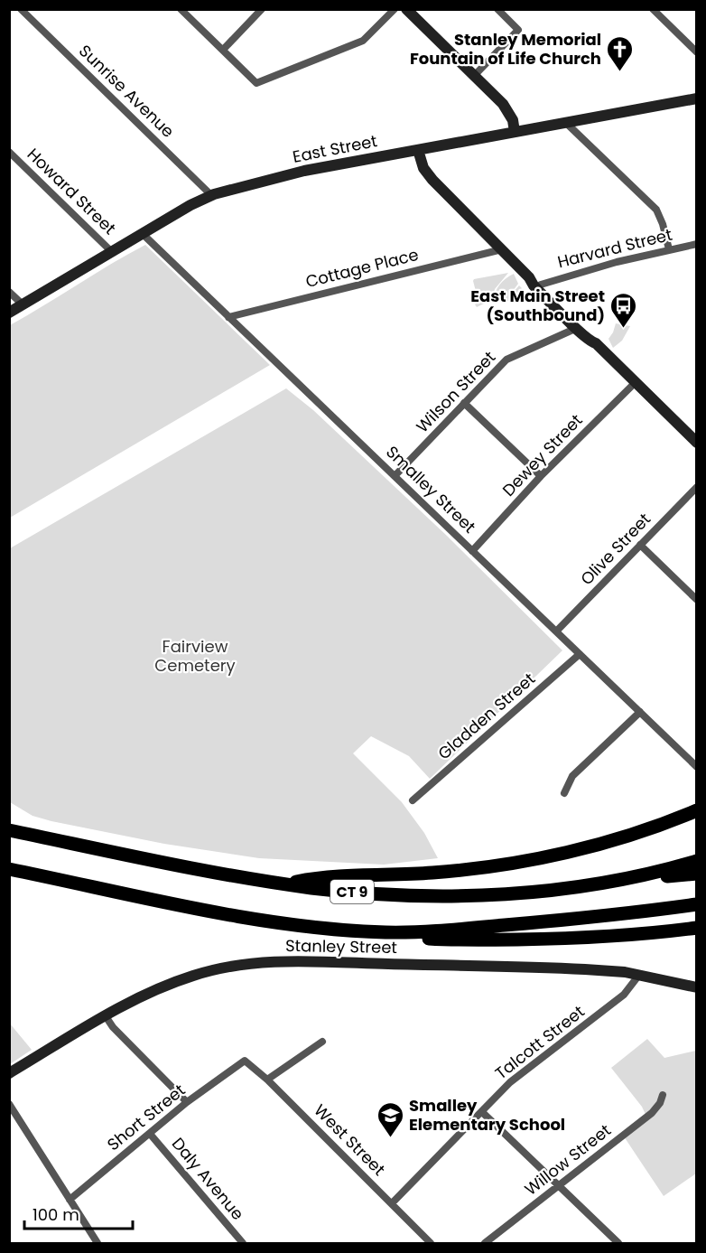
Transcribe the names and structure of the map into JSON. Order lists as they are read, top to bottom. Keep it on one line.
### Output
{"streets":{"highway":["CT 9"],"main road":["East Street","Stanley Street"],"street":["Sunrise Avenue","Howard Street","Harvard Street","Cottage Place","Wilson Street","Dewey Street","Smalley Street","Olive Street","Gladden Street","Talcott Street","Short Street","West Street","Willow Street","Daly Avenue"]},"crossings":[["Sunrise Avenue","East Street"],["East Street","Howard Street"],["East Street","Smalley Street"],["Cottage Place","Smalley Street"],["Wilson Street","Smalley Street"],["Dewey Street","Smalley Street"],["Smalley Street","Olive Street"],["Smalley Street","Gladden Street"],["Stanley Street","Talcott Street"],["Talcott Street","West Street"],["Short Street","West Street"],["Short Street","Daly Avenue"]],"parks":["Fairview Cemetery"],"places":{"church":["Stanley Memorial Fountain of Life Church"],"bus stop":["East Main Street (Southbound)"],"school or university":["Smalley Elementary School"]},"scale_bar":"100 m"}
